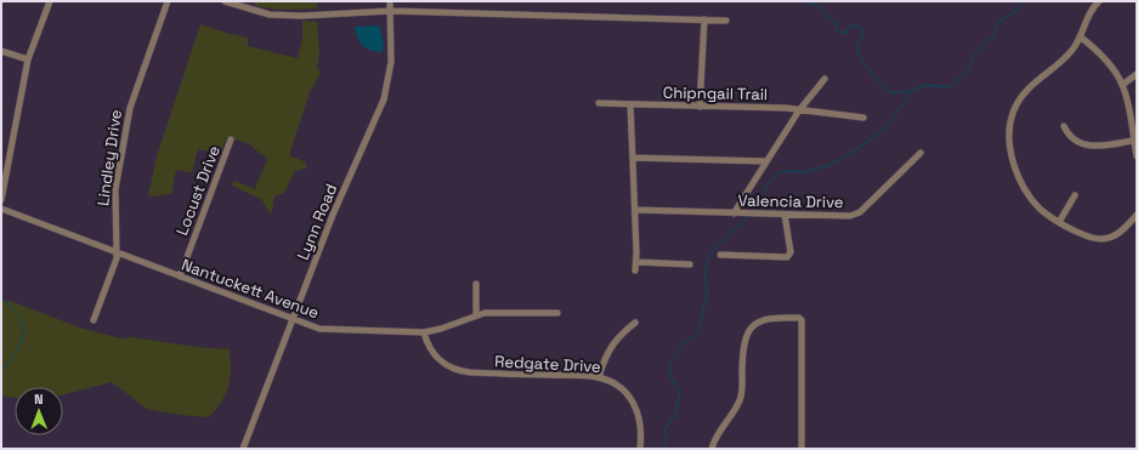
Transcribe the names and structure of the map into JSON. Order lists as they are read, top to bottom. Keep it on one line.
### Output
{"streets":{"street":["Chipngail Trail","Lindley Drive","Locust Drive","Valencia Drive","Lynn Road","Nantuckett Avenue","Redgate Drive"]},"crossings":[["Lindley Drive","Nantuckett Avenue"],["Locust Drive","Nantuckett Avenue"],["Lynn Road","Nantuckett Avenue"],["Nantuckett Avenue","Redgate Drive"]],"north":"top"}
